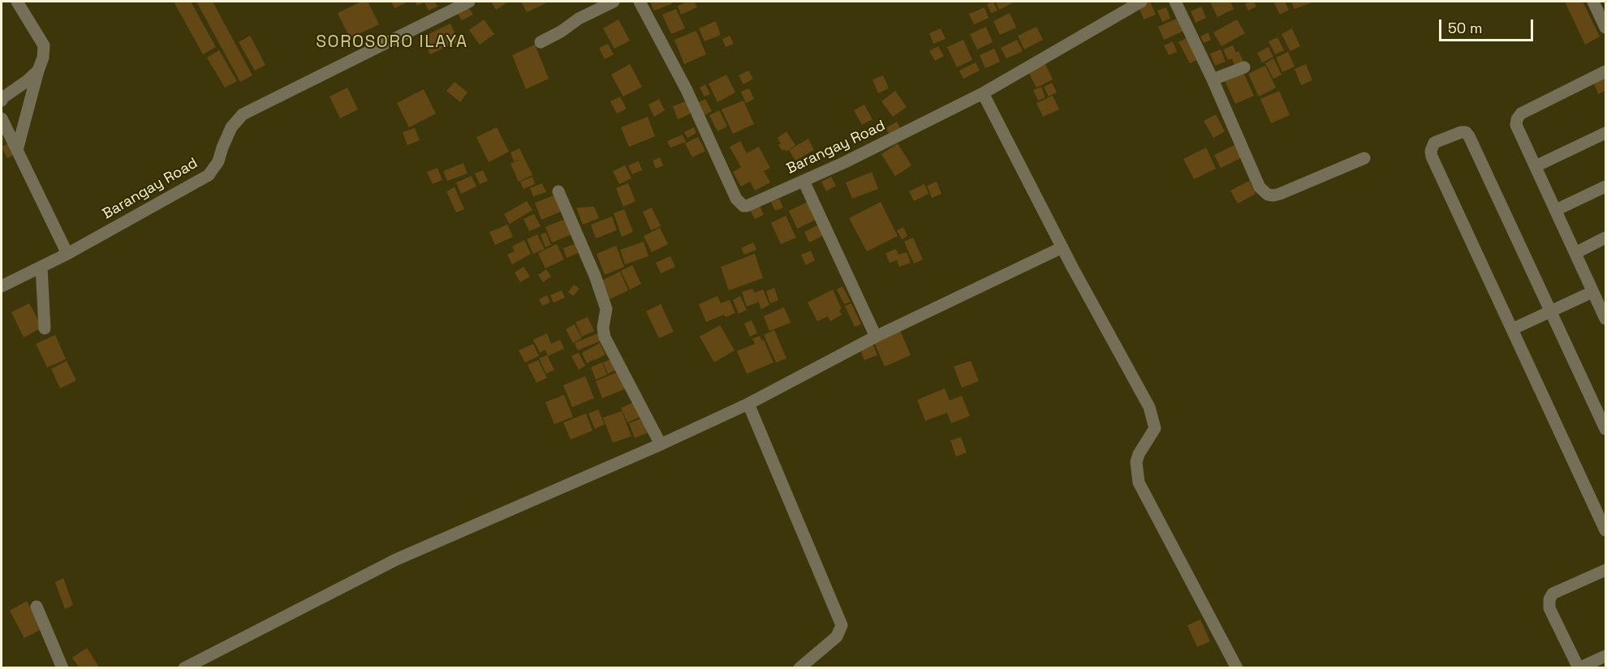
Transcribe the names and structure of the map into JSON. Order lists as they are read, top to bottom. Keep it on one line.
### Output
{"streets":{"street":["Barangay Road"]},"districts":["SOROSORO ILAYA"],"scale_bar":"50 m"}
